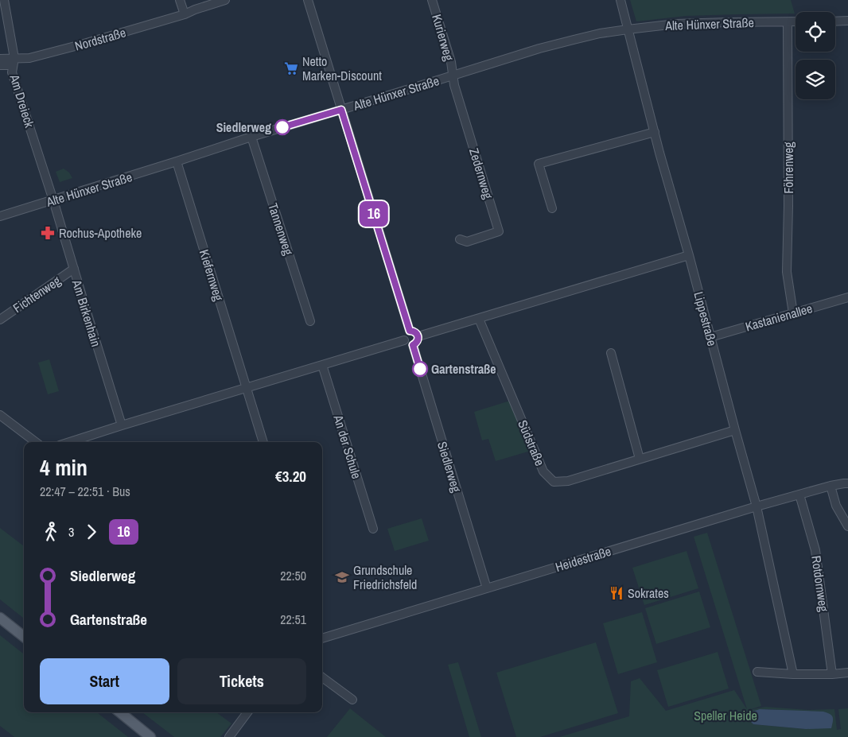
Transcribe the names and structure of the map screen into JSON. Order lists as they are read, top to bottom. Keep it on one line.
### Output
{"streets":{"street":["Alte Hünxer Straße","Kurierweg","Nordstraße","Am Dreieck","Föhrenweg","Zedernweg","Tannenweg","Kiefernweg","Fichtenweg","Am Birkenhain","Kastanienallee","Lippestraße","Südstraße","An der Schule","Siedlerweg","Heidestraße","Rotdornweg"]},"crossings":[["Alte Hünxer Straße","Kurierweg"],["Alte Hünxer Straße","Am Dreieck"],["Alte Hünxer Straße","Föhrenweg"],["Alte Hünxer Straße","Zedernweg"],["Alte Hünxer Straße","Tannenweg"],["Alte Hünxer Straße","Kiefernweg"],["Alte Hünxer Straße","Am Birkenhain"],["Alte Hünxer Straße","Lippestraße"],["Kurierweg","Zedernweg"],["Nordstraße","Am Dreieck"],["Am Dreieck","Am Birkenhain"],["Föhrenweg","Kastanienallee"],["Fichtenweg","Am Birkenhain"],["Kastanienallee","Lippestraße"],["Lippestraße","Südstraße"],["Lippestraße","Heidestraße"],["Siedlerweg","Heidestraße"],["Heidestraße","Rotdornweg"]],"parks":["Speller Heide"],"places":{"supermarket":["Netto Marken-Discount"],"other":["Siedlerweg","Gartenstraße"],"pharmacy":["Rochus-Apotheke"],"school or university":["Grundschule Friedrichsfeld"],"restaurant":["Sokrates"]},"lines":["bus line 16"],"page":{"on_map":"16","heading":["4 min","22:47 – 22:51 · Bus","€3.20"],"legs":["3","16"],"list":[{"name":"Siedlerweg","value":"22:50"},{"name":"Gartenstraße","value":"22:51"}],"buttons":["Start","Tickets"]}}
